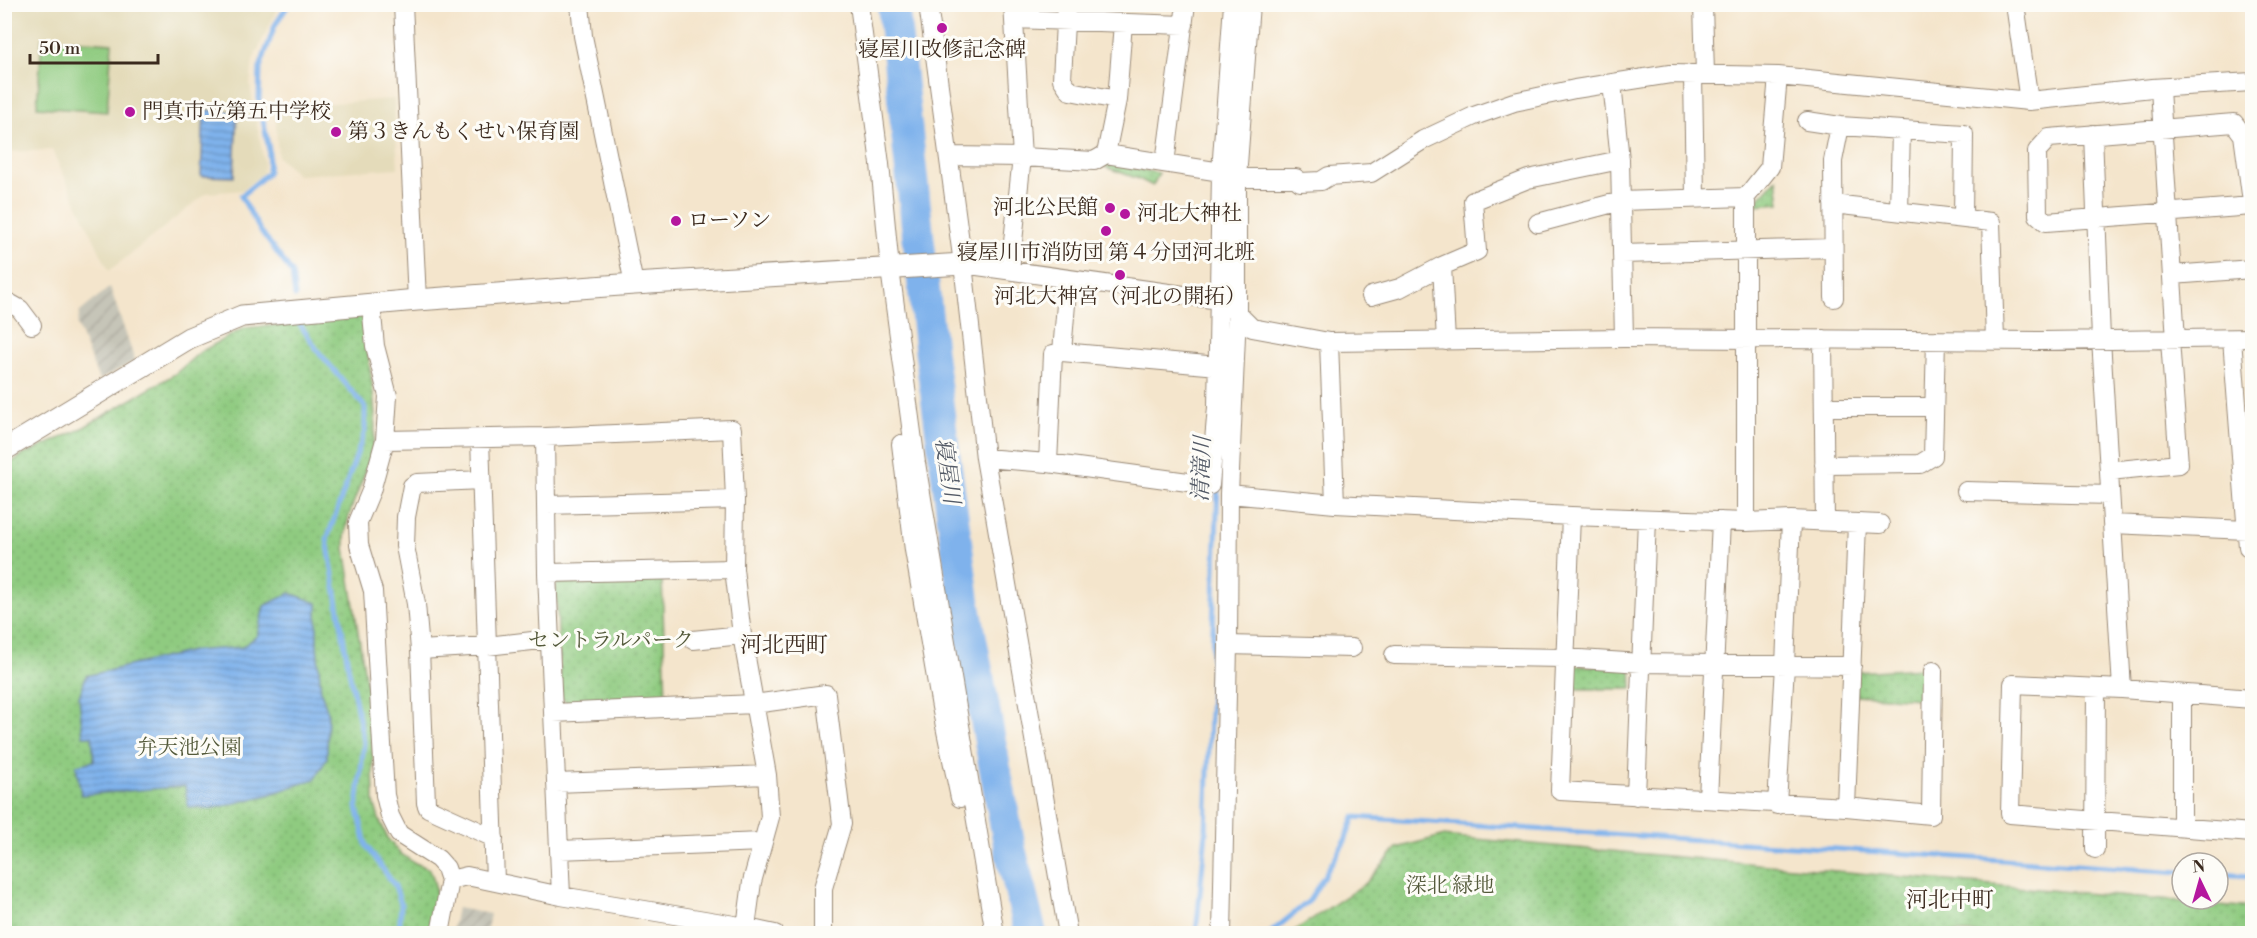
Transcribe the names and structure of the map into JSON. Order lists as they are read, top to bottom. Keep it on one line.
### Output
{"districts":["河北西町","河北中町"],"water":["清滝川","寝屋川"],"parks":["セントラルパーク","弁天池公園","深北 緑地"],"places":["寝屋川改修記念碑","門真市立第五中学校","第３きんもくせい保育園","河北公民館","河北大神社","ローソン","寝屋川市消防団 第４分団河北班","河北大神宮（河北の開拓）"],"scale_bar":"50 m","north":"top"}
